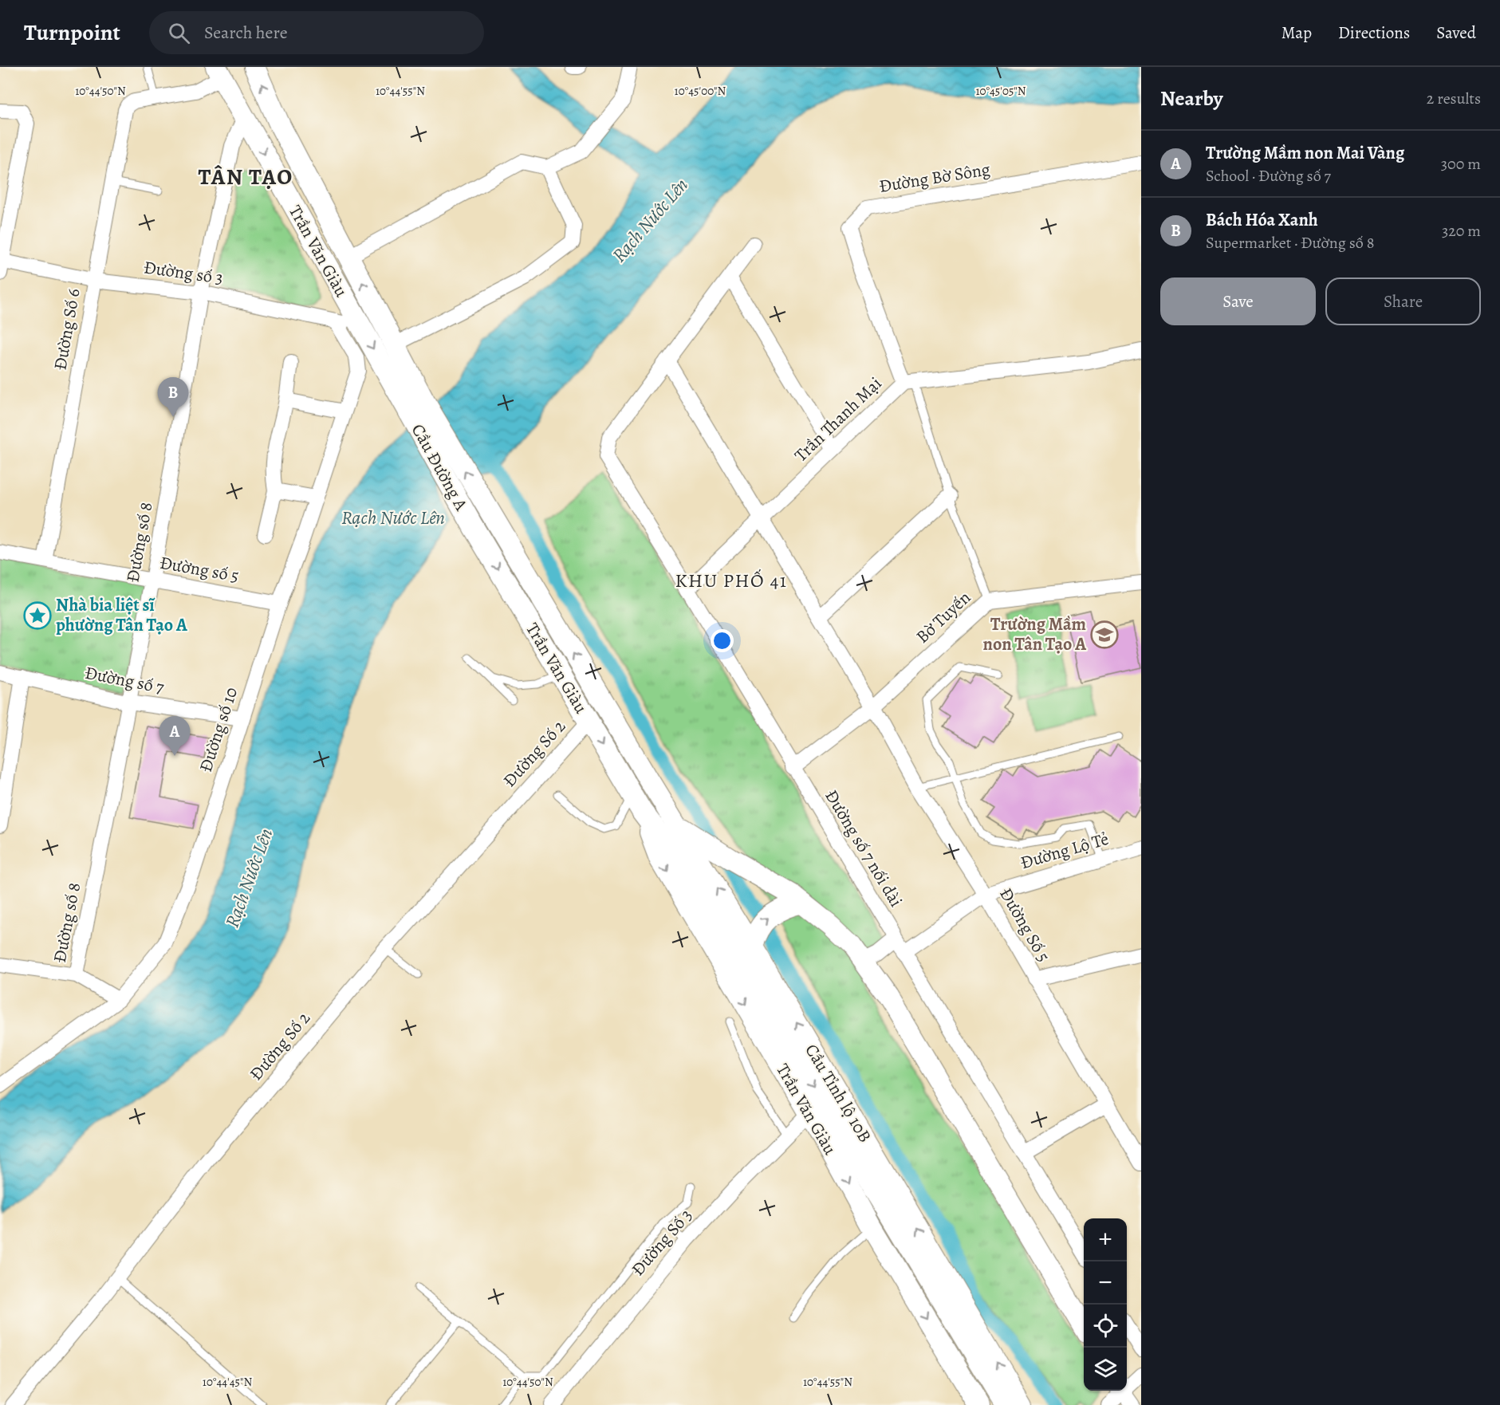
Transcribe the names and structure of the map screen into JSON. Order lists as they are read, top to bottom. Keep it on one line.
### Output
{"streets":{"main road":["Trần Văn Giàu","Cầu Đường A","Cầu Tỉnh lộ 10B"],"street":["Đường Bờ Sông","Đường số 3","Đường Số 6","Trần Thanh Mại","Đường số 8","Đường số 5","Bờ Tuyến","Đường số 7","Đường số 10","Đường Số 2","Đường số 7 nối dài","Đường Lộ Tẻ","Đường Số 5","Đường Số 3"]},"crossings":[["Đường Bờ Sông","Trần Thanh Mại"],["Trần Văn Giàu","Đường số 3"],["Trần Văn Giàu","Cầu Đường A"],["Trần Văn Giàu","Đường số 8"],["Trần Văn Giàu","Đường Số 2"],["Trần Văn Giàu","Cầu Tỉnh lộ 10B"],["Trần Văn Giàu","Đường Số 3"],["Đường số 3","Đường Số 6"],["Đường số 3","Đường số 8"],["Đường số 3","Đường số 10"],["Đường Số 6","Đường số 5"],["Trần Thanh Mại","Đường số 7 nối dài"],["Trần Thanh Mại","Đường Số 5"],["Đường số 8","Đường số 5"],["Đường số 8","Đường số 7"],["Đường số 5","Đường số 10"],["Bờ Tuyến","Đường số 7 nối dài"],["Bờ Tuyến","Đường Số 5"],["Đường số 7","Đường số 10"],["Đường số 7 nối dài","Đường Lộ Tẻ"],["Đường số 7 nối dài","Đường Số 5"],["Đường Lộ Tẻ","Đường Số 5"]],"districts":["TÂN TẠO","KHU PHỐ 41"],"water":["Rạch Nước Lên"],"places":{"place":["Nhà bia liệt sĩ phường Tân Tạo A"],"school or university":["Trường Mầm non Tân Tạo A"]},"page":{"header":"Turnpoint","search":"Search here","nav":["Map","Directions","Saved"],"heading":["Nearby","2 results"],"list":[{"mark":"A","name":"Trường Mầm non Mai Vàng","note":"School · Đường số 7","value":"300 m"},{"mark":"B","name":"Bách Hóa Xanh","note":"Supermarket · Đường số 8","value":"320 m"}],"buttons":["Save","Share"],"pins":["B","A"],"map_buttons":["+","−"]},"coordinates":["10°44'50\"N","10°44'55\"N","10°45'00\"N","10°45'05\"N","10°44'45\"N"]}
